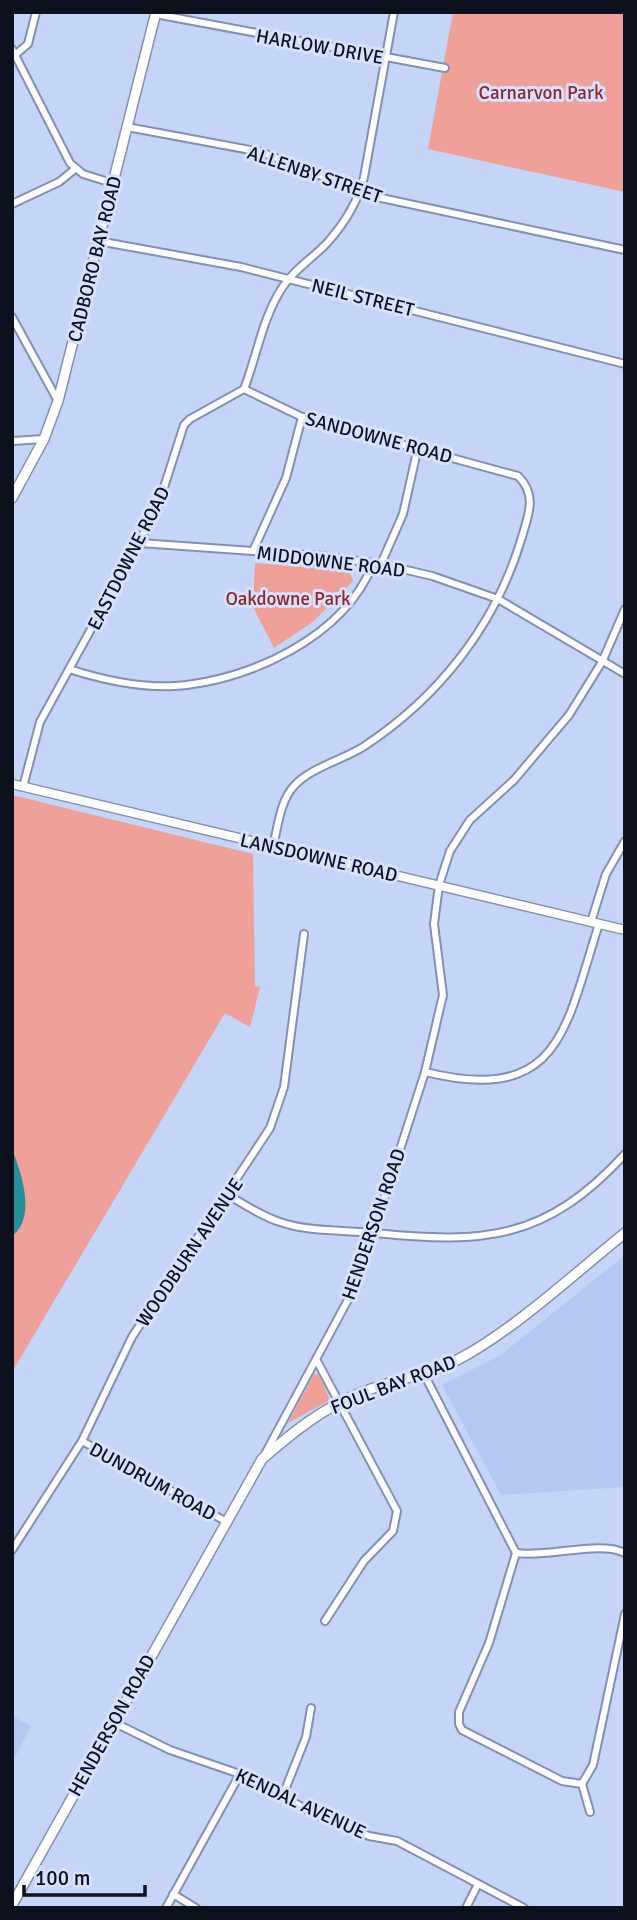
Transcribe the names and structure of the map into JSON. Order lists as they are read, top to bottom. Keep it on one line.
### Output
{"streets":{"main road":["CADBORO BAY ROAD","HENDERSON ROAD","FOUL BAY ROAD"],"street":["HARLOW DRIVE","ALLENBY STREET","NEIL STREET","SANDOWNE ROAD","EASTDOWNE ROAD","MIDDOWNE ROAD","LANSDOWNE ROAD","WOODBURN AVENUE","DUNDRUM ROAD","KENDAL AVENUE"]},"crossings":[["HARLOW DRIVE","CADBORO BAY ROAD"],["ALLENBY STREET","CADBORO BAY ROAD"],["CADBORO BAY ROAD","NEIL STREET"],["SANDOWNE ROAD","EASTDOWNE ROAD"],["SANDOWNE ROAD","MIDDOWNE ROAD"],["EASTDOWNE ROAD","MIDDOWNE ROAD"],["EASTDOWNE ROAD","LANSDOWNE ROAD"],["MIDDOWNE ROAD","HENDERSON ROAD"],["LANSDOWNE ROAD","HENDERSON ROAD"],["HENDERSON ROAD","FOUL BAY ROAD"],["HENDERSON ROAD","DUNDRUM ROAD"],["HENDERSON ROAD","KENDAL AVENUE"],["WOODBURN AVENUE","DUNDRUM ROAD"]],"parks":["Carnarvon Park","Oakdowne Park"],"scale_bar":"100 m"}
